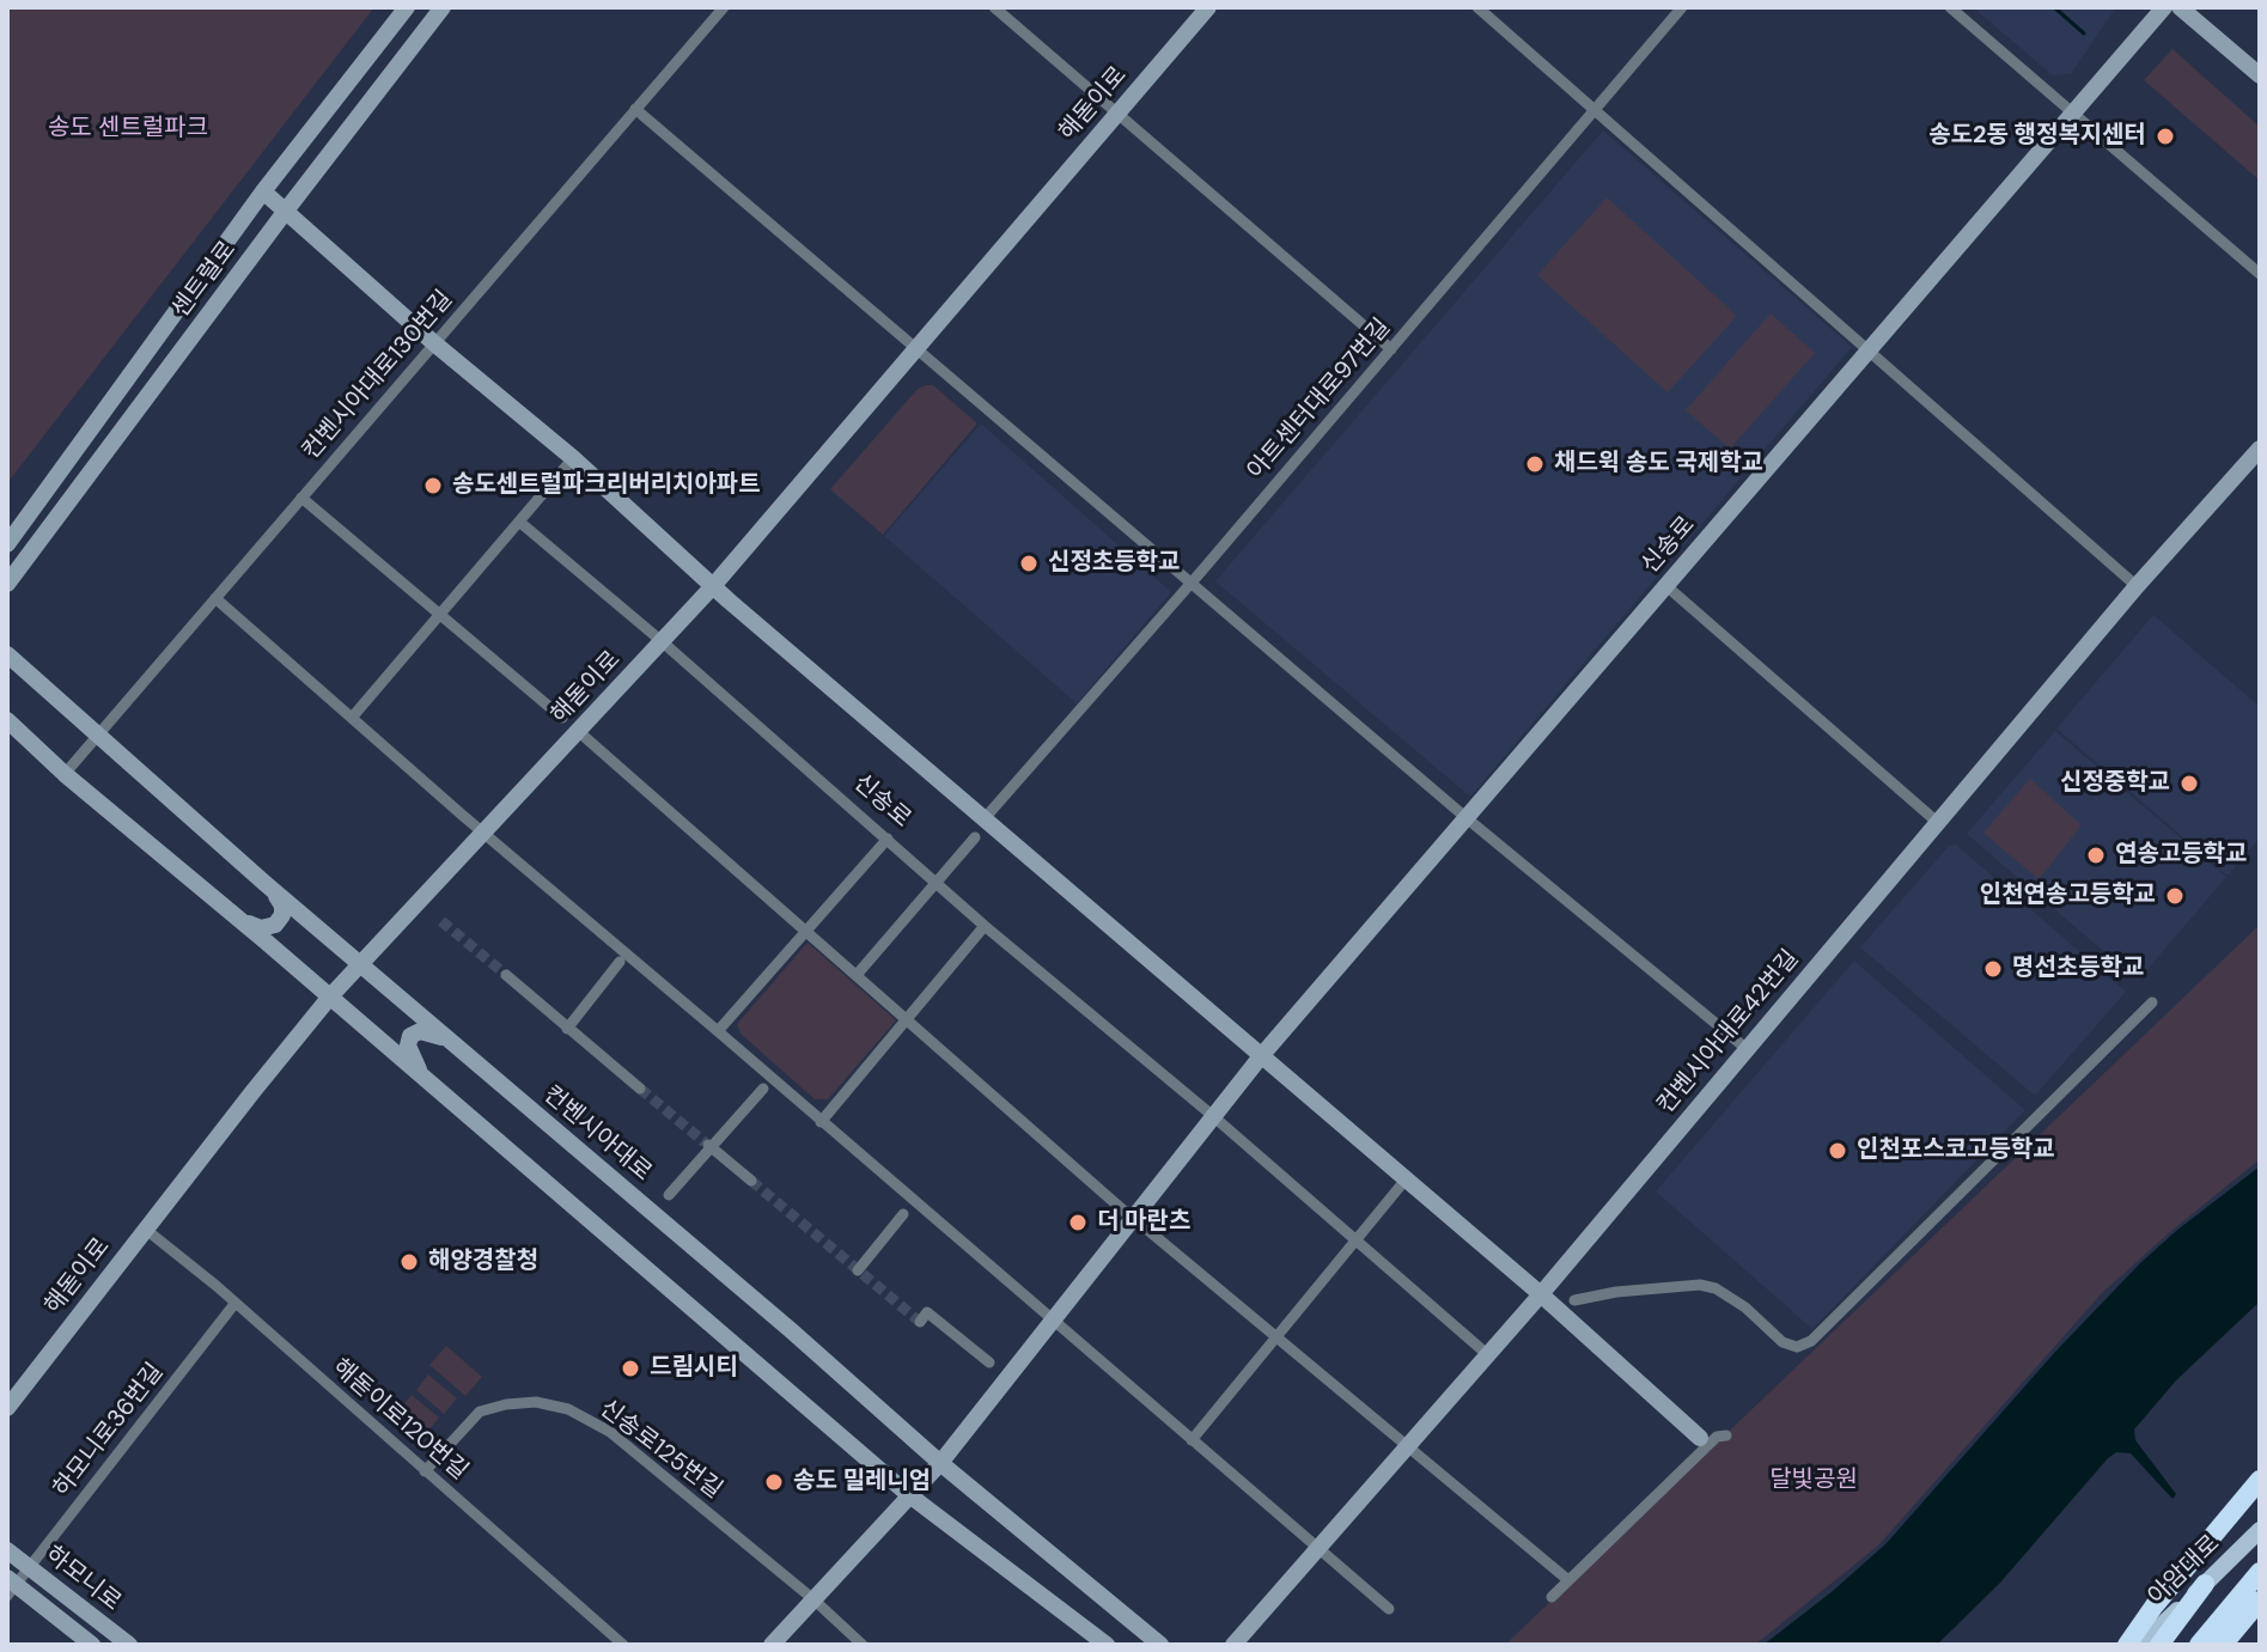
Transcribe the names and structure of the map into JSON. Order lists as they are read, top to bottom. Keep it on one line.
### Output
{"streets":{"main road":["아암대로"],"street":["해돋이로","센트럴로","컨벤시아대로130번길","아트센터대로97번길","신송로","컨벤시아대로42번길","컨벤시아대로","해돋이로120번길","하모니로36번길","신송로125번길","하모니로"]},"crossings":[["해돋이로","신송로"],["해돋이로","컨벤시아대로"],["해돋이로","해돋이로120번길"],["컨벤시아대로130번길","컨벤시아대로"],["신송로","컨벤시아대로"],["신송로","신송로125번길"],["해돋이로120번길","하모니로36번길"],["해돋이로120번길","신송로125번길"],["하모니로36번길","하모니로"]],"parks":["송도 센트럴파크","달빛공원"],"places":["송도2동 행정복지센터","채드윅 송도 국제학교","송도센트럴파크리버리치아파트","신정초등학교","신정중학교","연송고등학교","인천연송고등학교","명선초등학교","인천포스코고등학교","더 마란츠","해양경찰청","드림시티","송도 밀레니엄"]}
